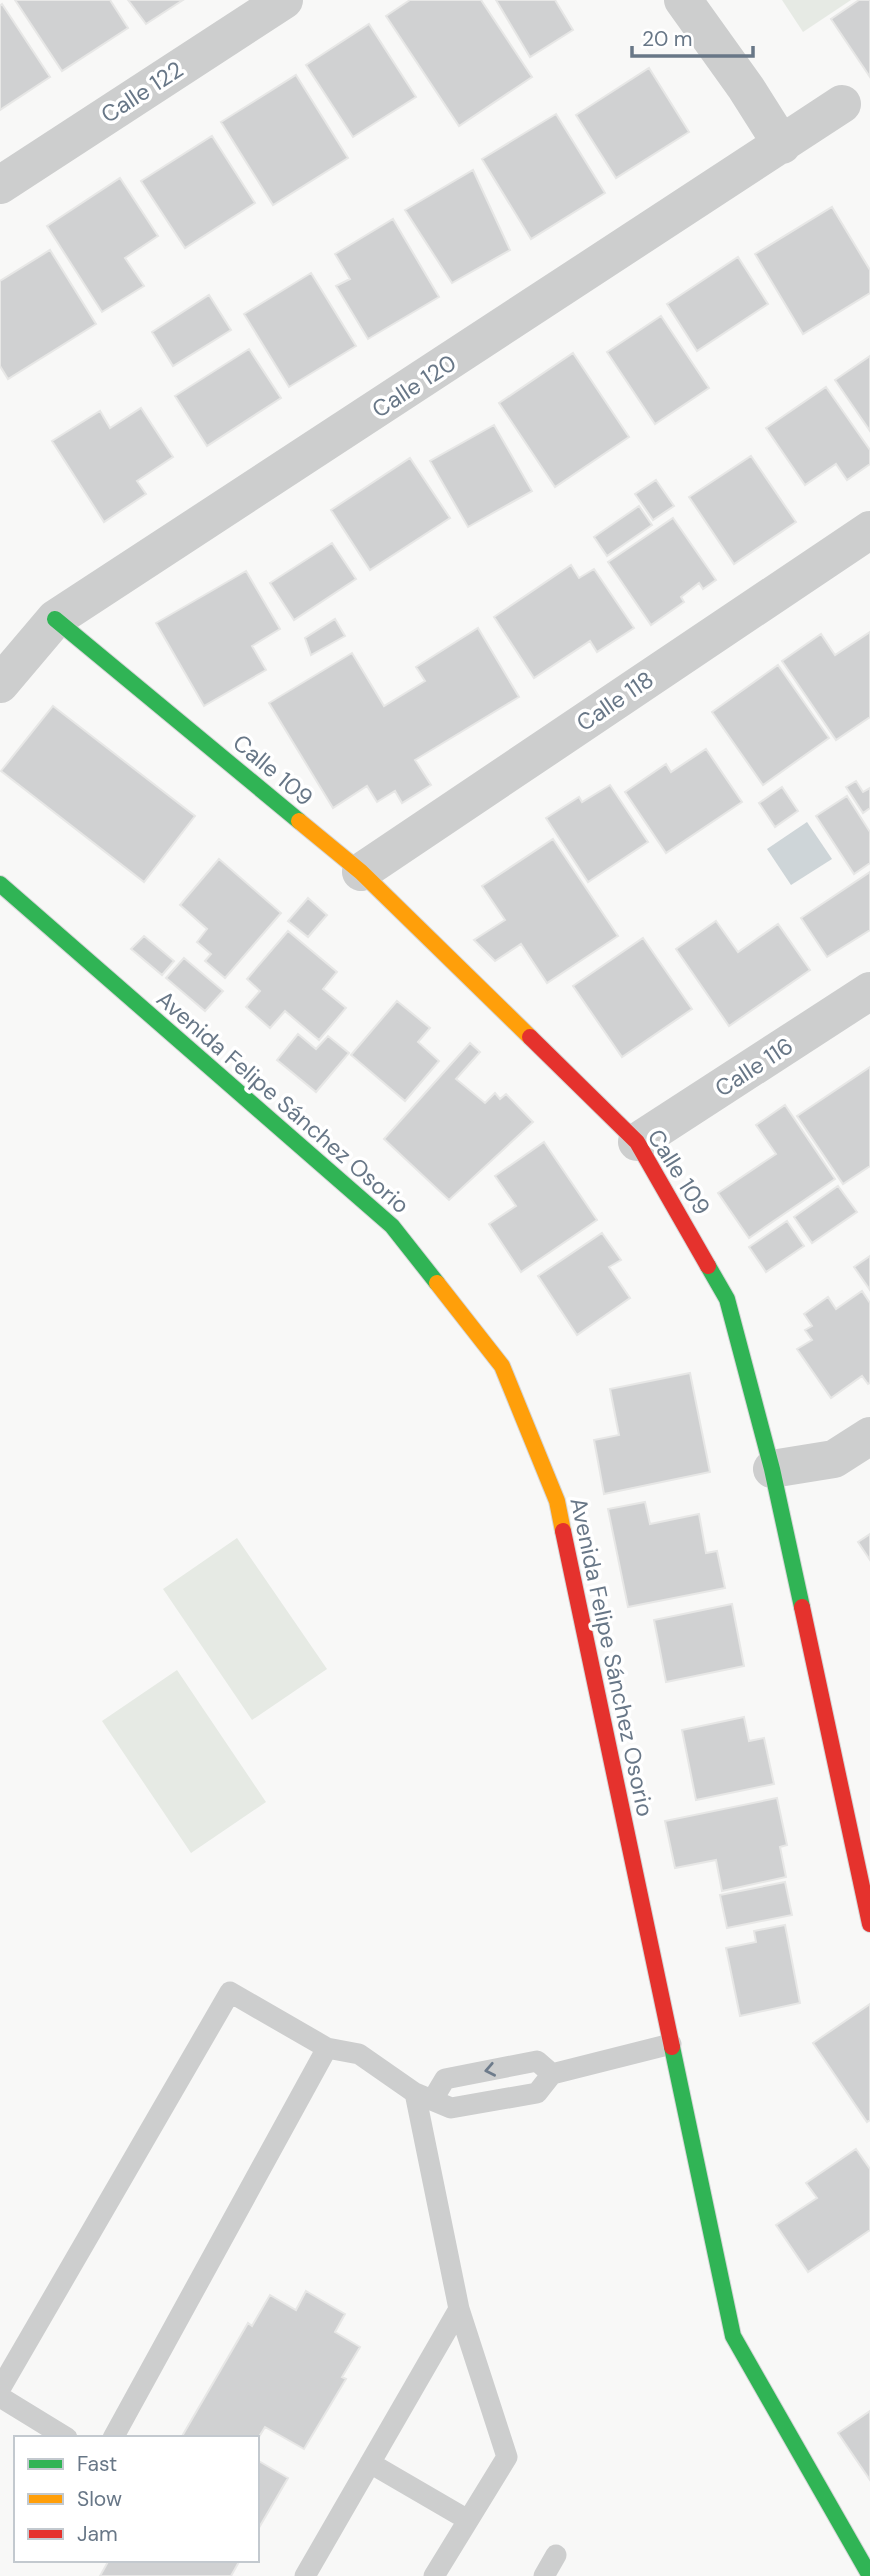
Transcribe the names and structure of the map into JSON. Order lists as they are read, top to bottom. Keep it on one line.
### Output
{"streets":{"street":["Calle 122","Calle 120","Calle 118","Calle 109","Calle 116","Avenida Felipe Sánchez Osorio"]},"crossings":[["Calle 120","Calle 109"],["Calle 118","Calle 109"],["Calle 109","Calle 116"]],"legend":["Fast","Slow","Jam"],"scale_bar":"20 m"}
